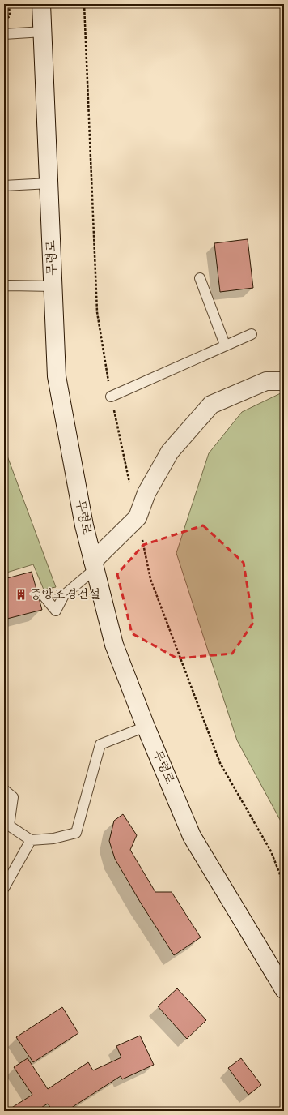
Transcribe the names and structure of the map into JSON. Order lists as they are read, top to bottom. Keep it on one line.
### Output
{"streets":{"main road":["무령로"]},"places":{"building":["중앙조경건설"]}}
